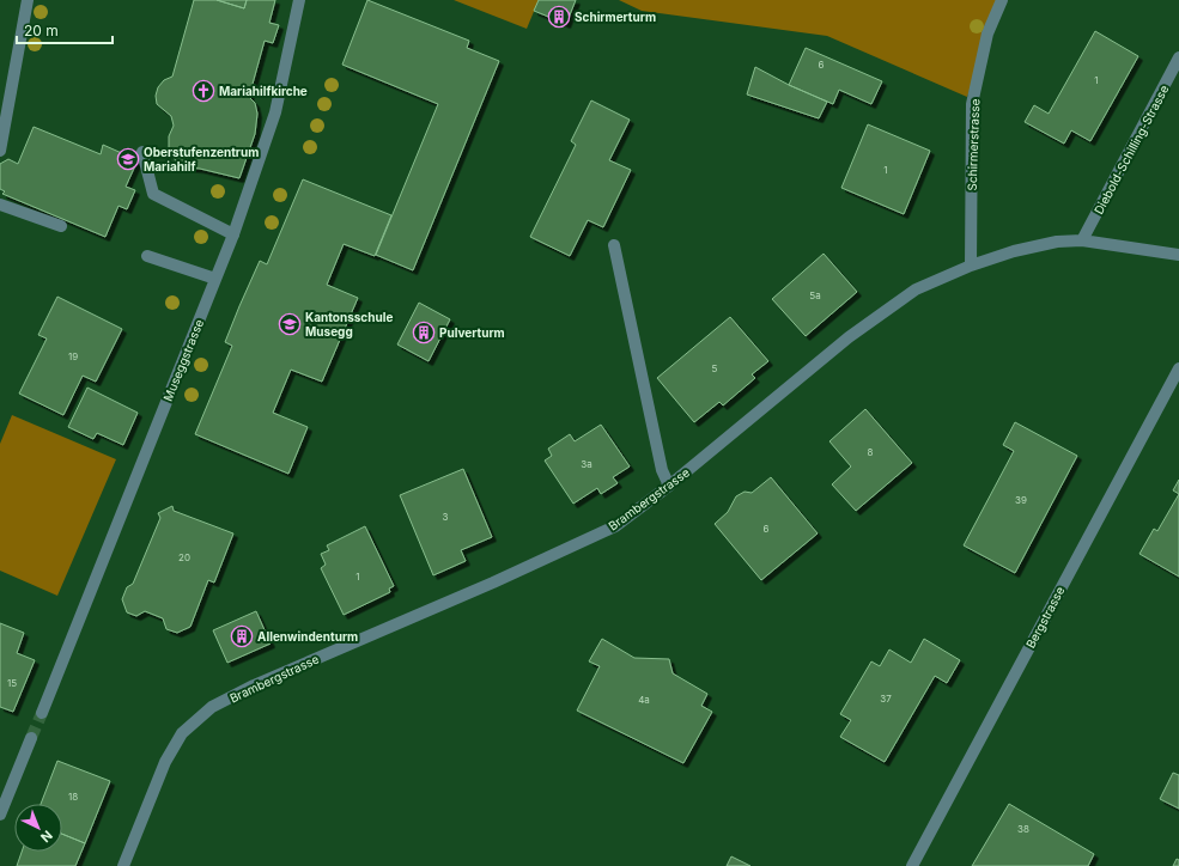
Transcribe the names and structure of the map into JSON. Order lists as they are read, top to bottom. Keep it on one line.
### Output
{"streets":{"street":["Schirmerstrasse","Diebold-Schilling-Strasse","Museggstrasse","Brambergstrasse","Bergstrasse"]},"crossings":[["Schirmerstrasse","Brambergstrasse"],["Diebold-Schilling-Strasse","Brambergstrasse"]],"places":{"building":["Schirmerturm","Pulverturm","Allenwindenturm"],"church":["Mariahilfkirche"],"school or university":["Oberstufenzentrum Mariahilf","Kantonsschule Musegg"]},"house_numbers":["6","1","1","5a","19","5","8","3a","39","3","6","20","1","15","37","4a","18","38"],"scale_bar":"20 m","north":"bottom right"}
